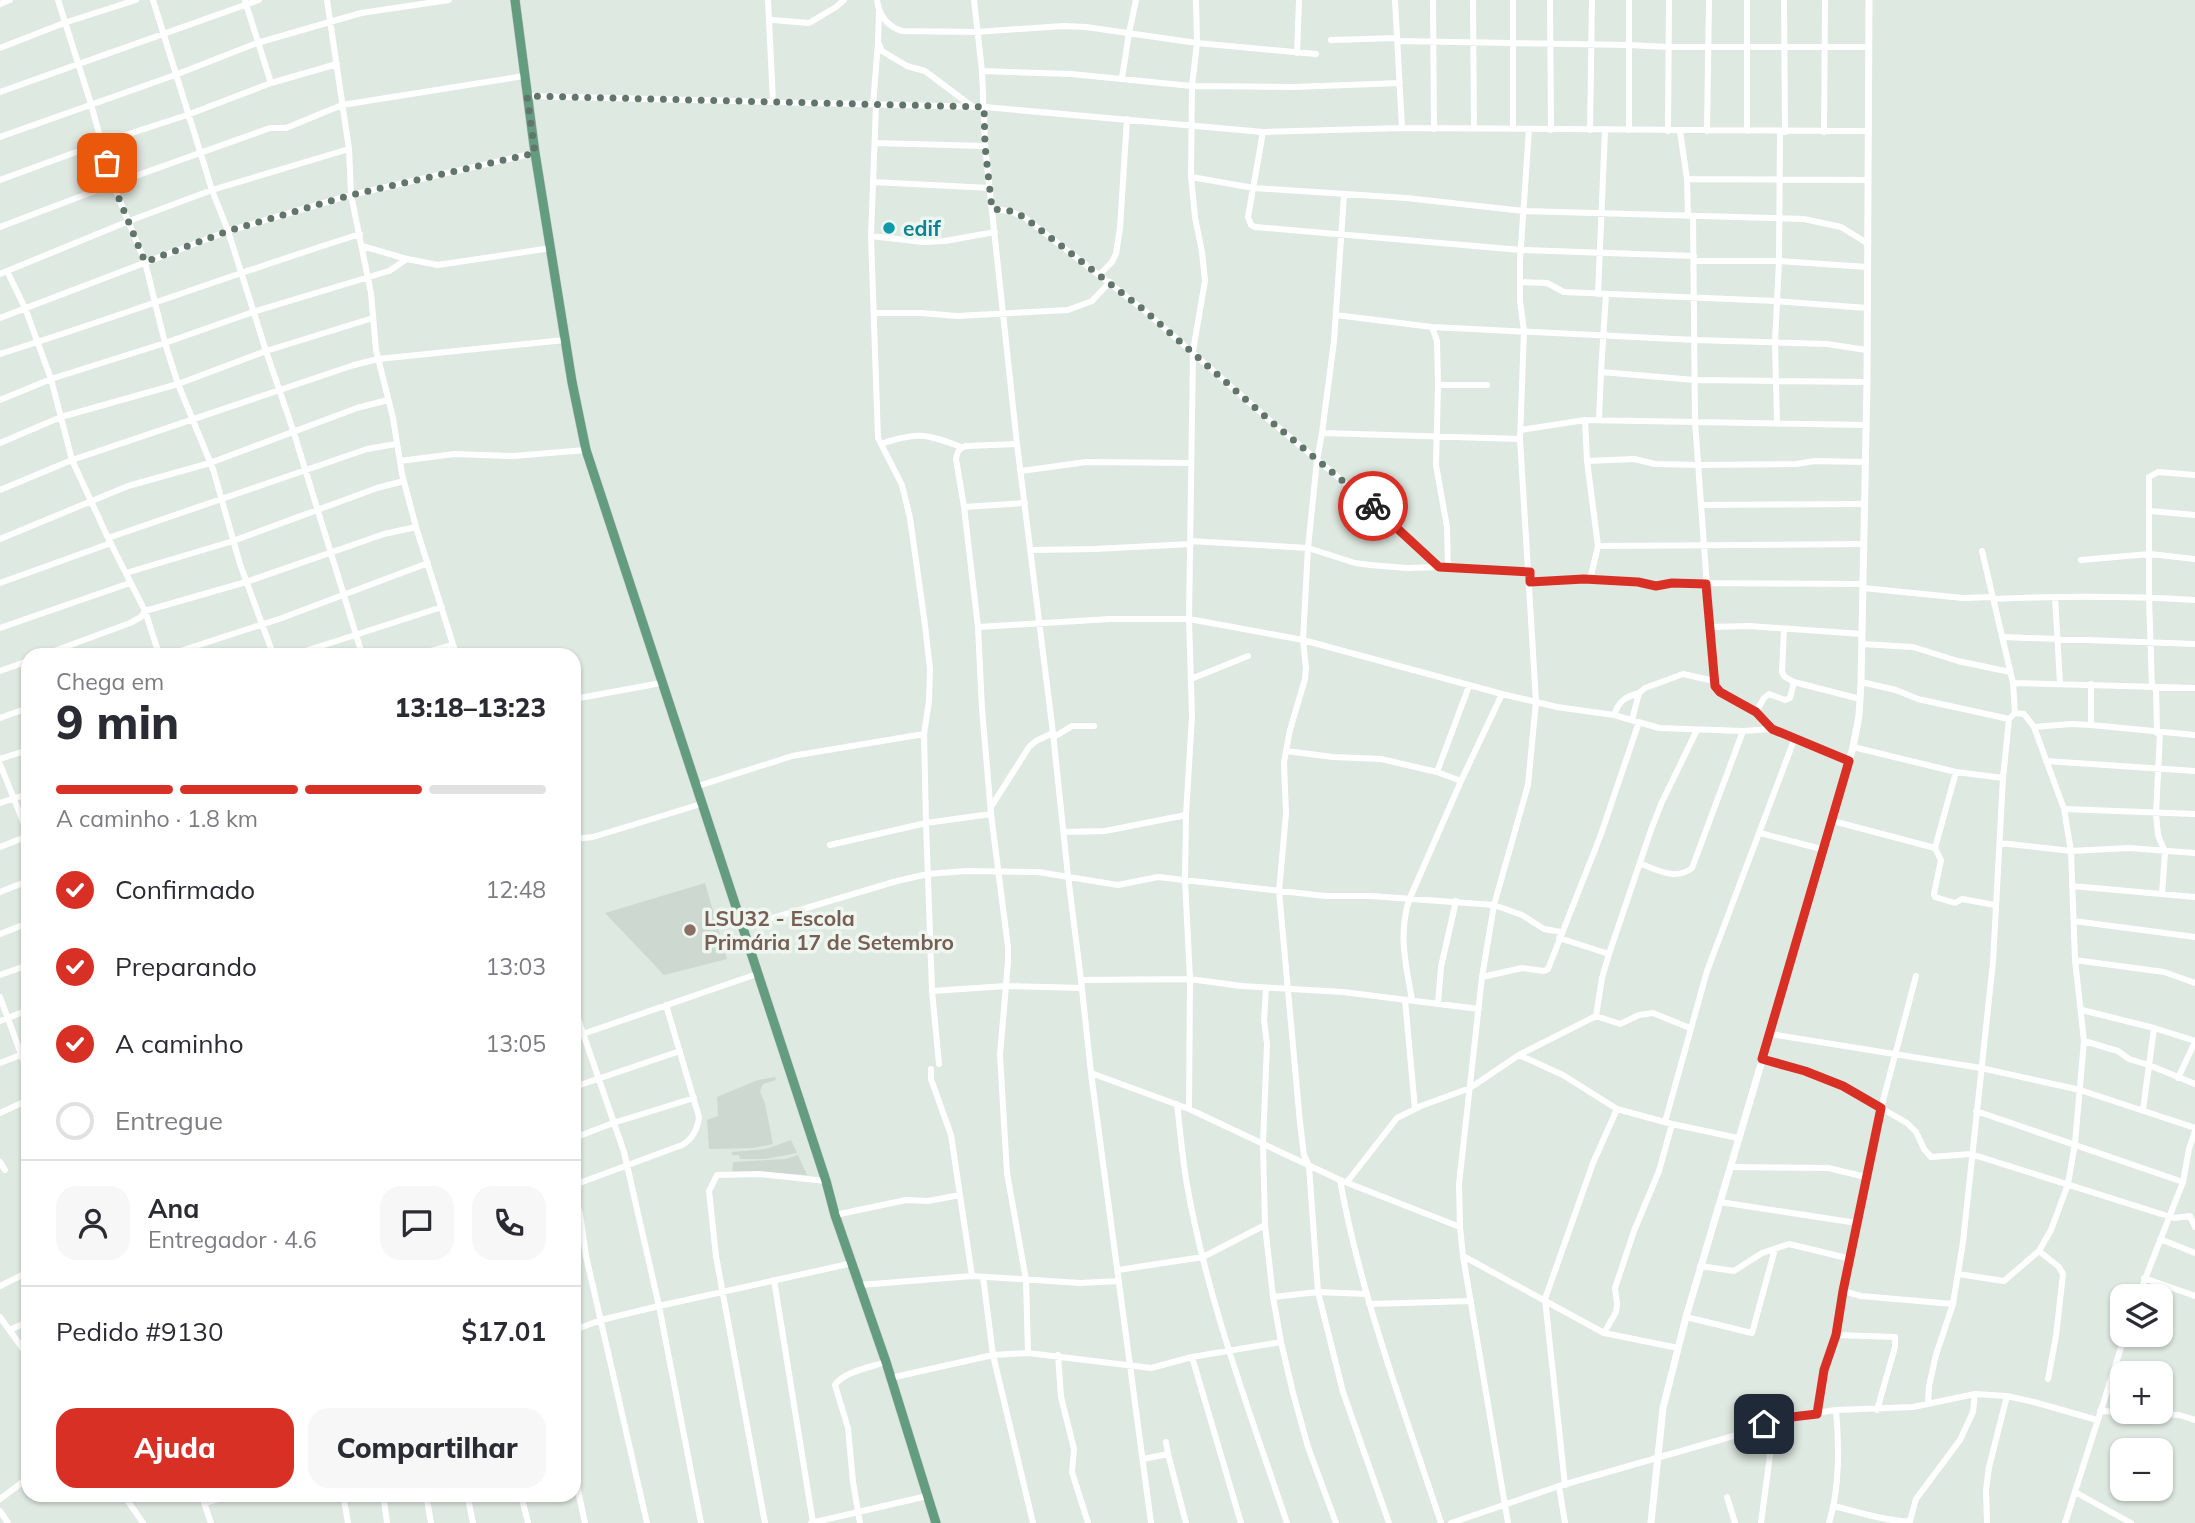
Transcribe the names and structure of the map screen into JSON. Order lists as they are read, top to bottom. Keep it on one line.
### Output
{"places":["edif","LSU32 - Escola Primária 17 de Setembro"],"page":{"heading":["9 min","Chega em","13:18–13:23"],"panel":["Ana","Entregador · 4.6","Pedido #9130","$17.01"],"bar":"A caminho · 1.8 km","list":[["Confirmado","12:48"],["Preparando","13:03"],["A caminho","13:05"],"Entregue"],"map_buttons":["+","−"],"buttons":["Ajuda","Compartilhar"]}}
